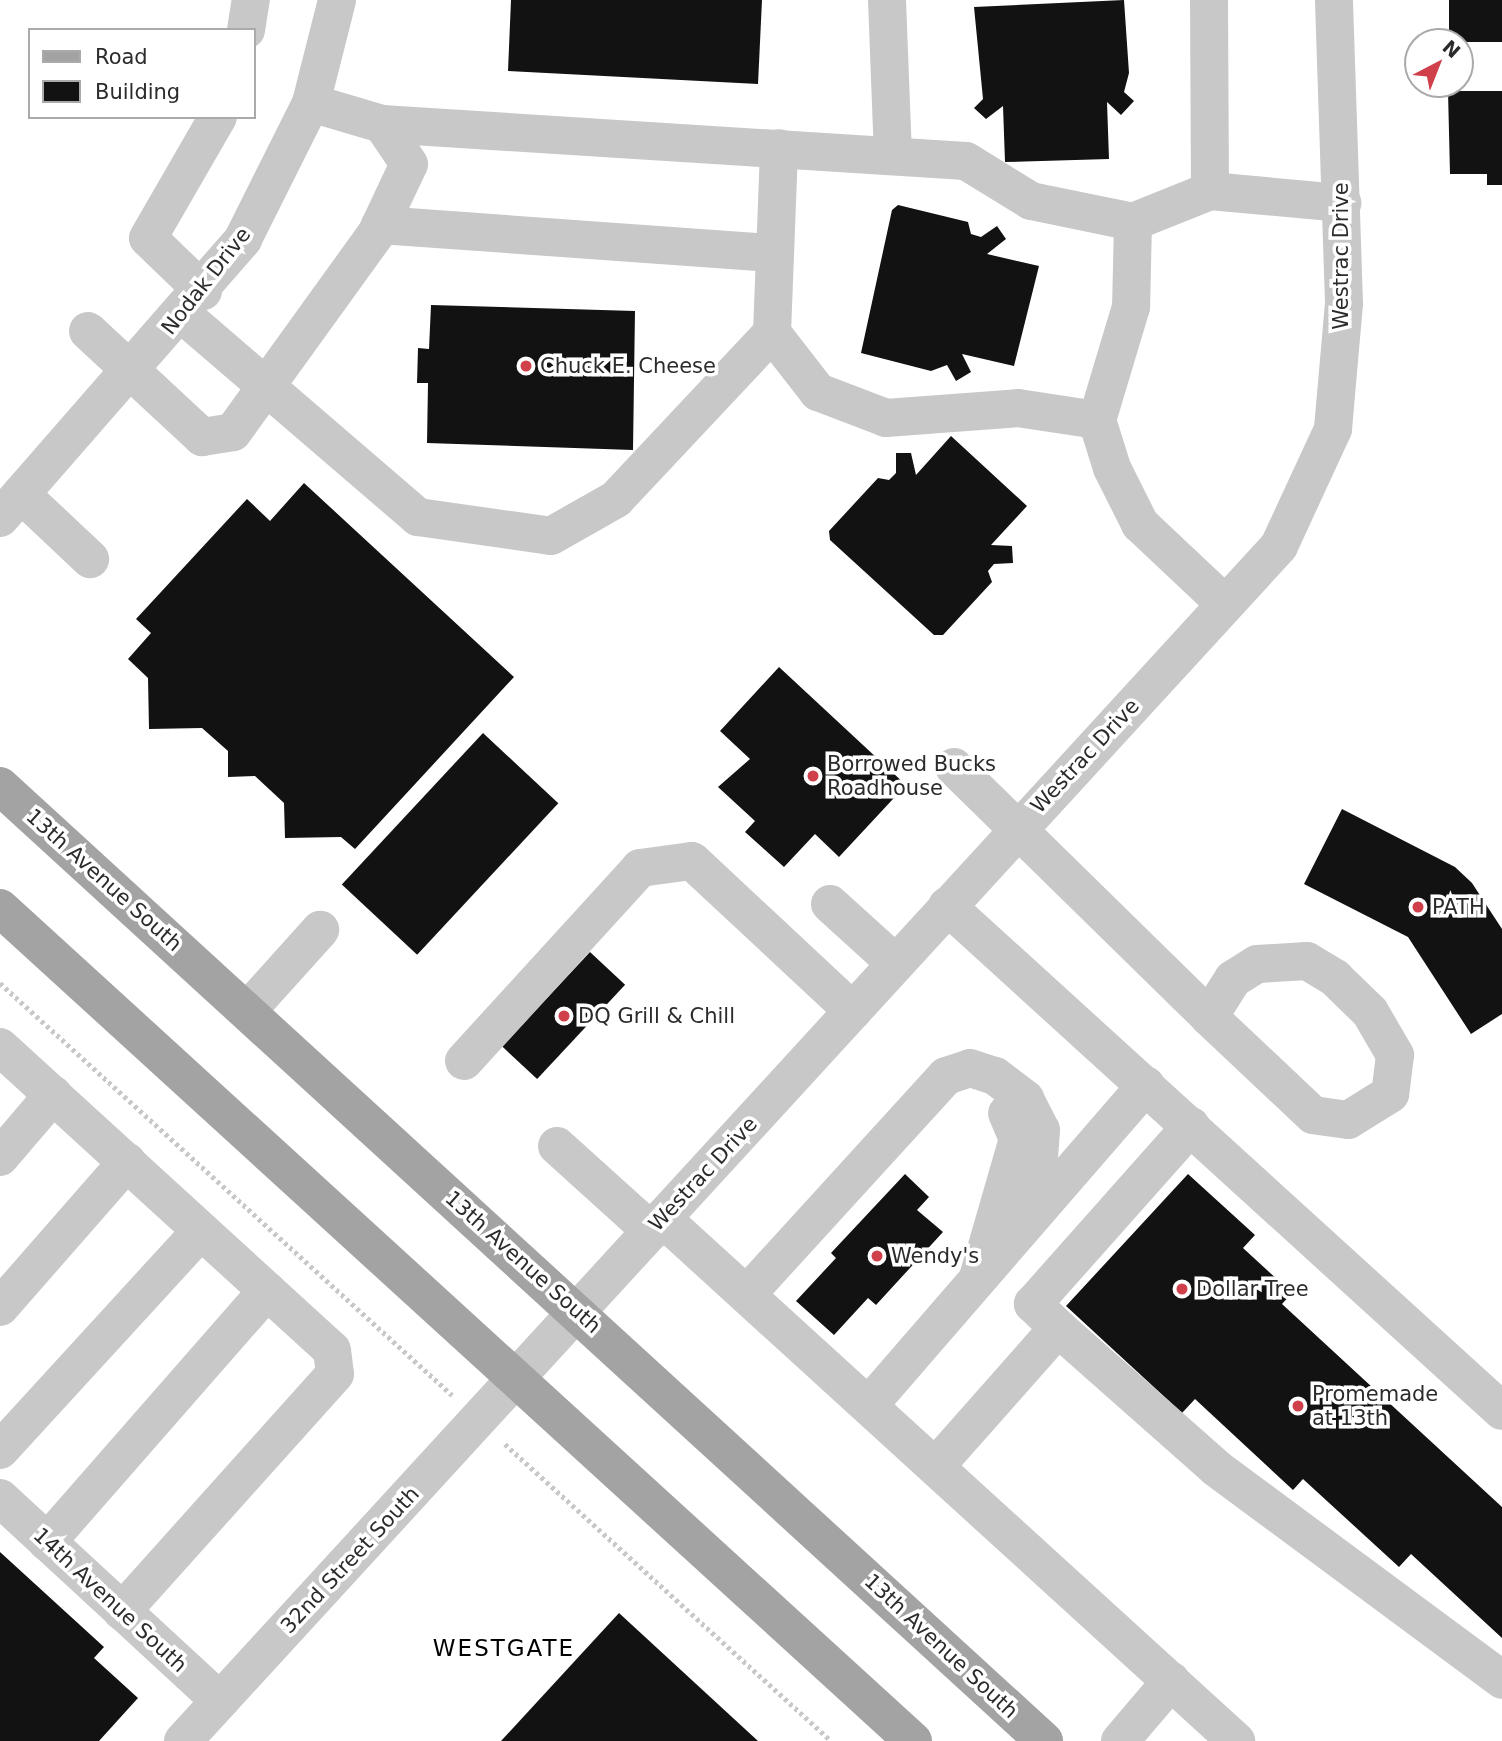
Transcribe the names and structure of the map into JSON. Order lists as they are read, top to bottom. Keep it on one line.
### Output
{"streets":{"main road":["13th Avenue South"],"street":["Westrac Drive","Nodak Drive","32nd Street South","14th Avenue South"]},"crossings":[["Westrac Drive","13th Avenue South"],["Westrac Drive","32nd Street South"],["32nd Street South","14th Avenue South"]],"districts":["WESTGATE"],"places":["Chuck E. Cheese","Borrowed Bucks Roadhouse","PATH","DQ Grill & Chill","Wendy's","Dollar Tree","Promemade at 13th"],"legend":["Road","Building"],"north":"top right"}
